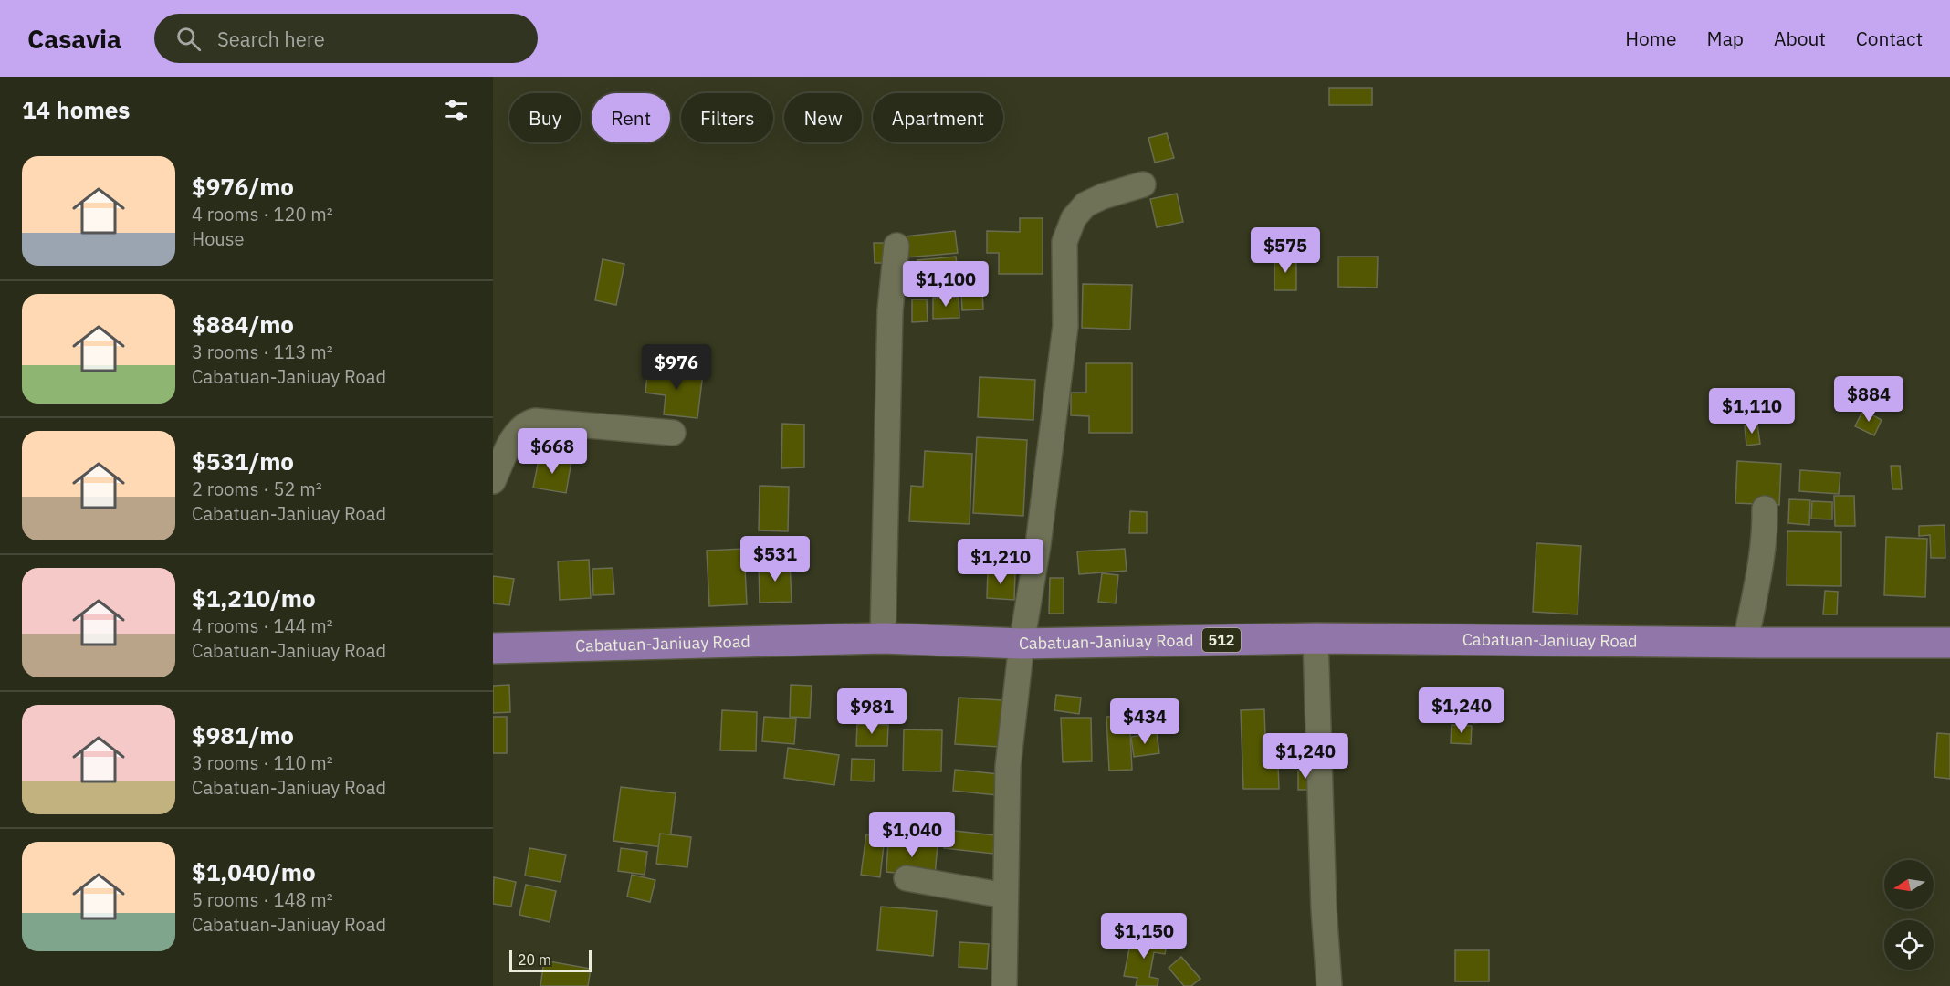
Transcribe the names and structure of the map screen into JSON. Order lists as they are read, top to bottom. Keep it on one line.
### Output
{"streets":{"main road":["512","Cabatuan-Janiuay Road"]},"scale_bar":"20 m","north":"left","page":{"header":"Casavia","search":"Search here","nav":["Home","Map","About","Contact"],"heading":"14 homes","chip":["Buy","Rent","Filters","New","Apartment"],"list":[{"name":"$976/mo","note":"4 rooms · 120 m² · House"},{"name":"$884/mo","note":"3 rooms · 113 m² · Cabatuan-Janiuay Road"},{"name":"$531/mo","note":"2 rooms · 52 m² · Cabatuan-Janiuay Road"},{"name":"$1,210/mo","note":"4 rooms · 144 m² · Cabatuan-Janiuay Road"},{"name":"$981/mo","note":"3 rooms · 110 m² · Cabatuan-Janiuay Road"},{"name":"$1,040/mo","note":"5 rooms · 148 m² · Cabatuan-Janiuay Road"}],"price":["$575","$1,100","$976","$884","$1,110","$668","$531","$1,210","$1,240","$981","$434","$1,240","$1,040","$1,150"],"scale":"20 m"}}
